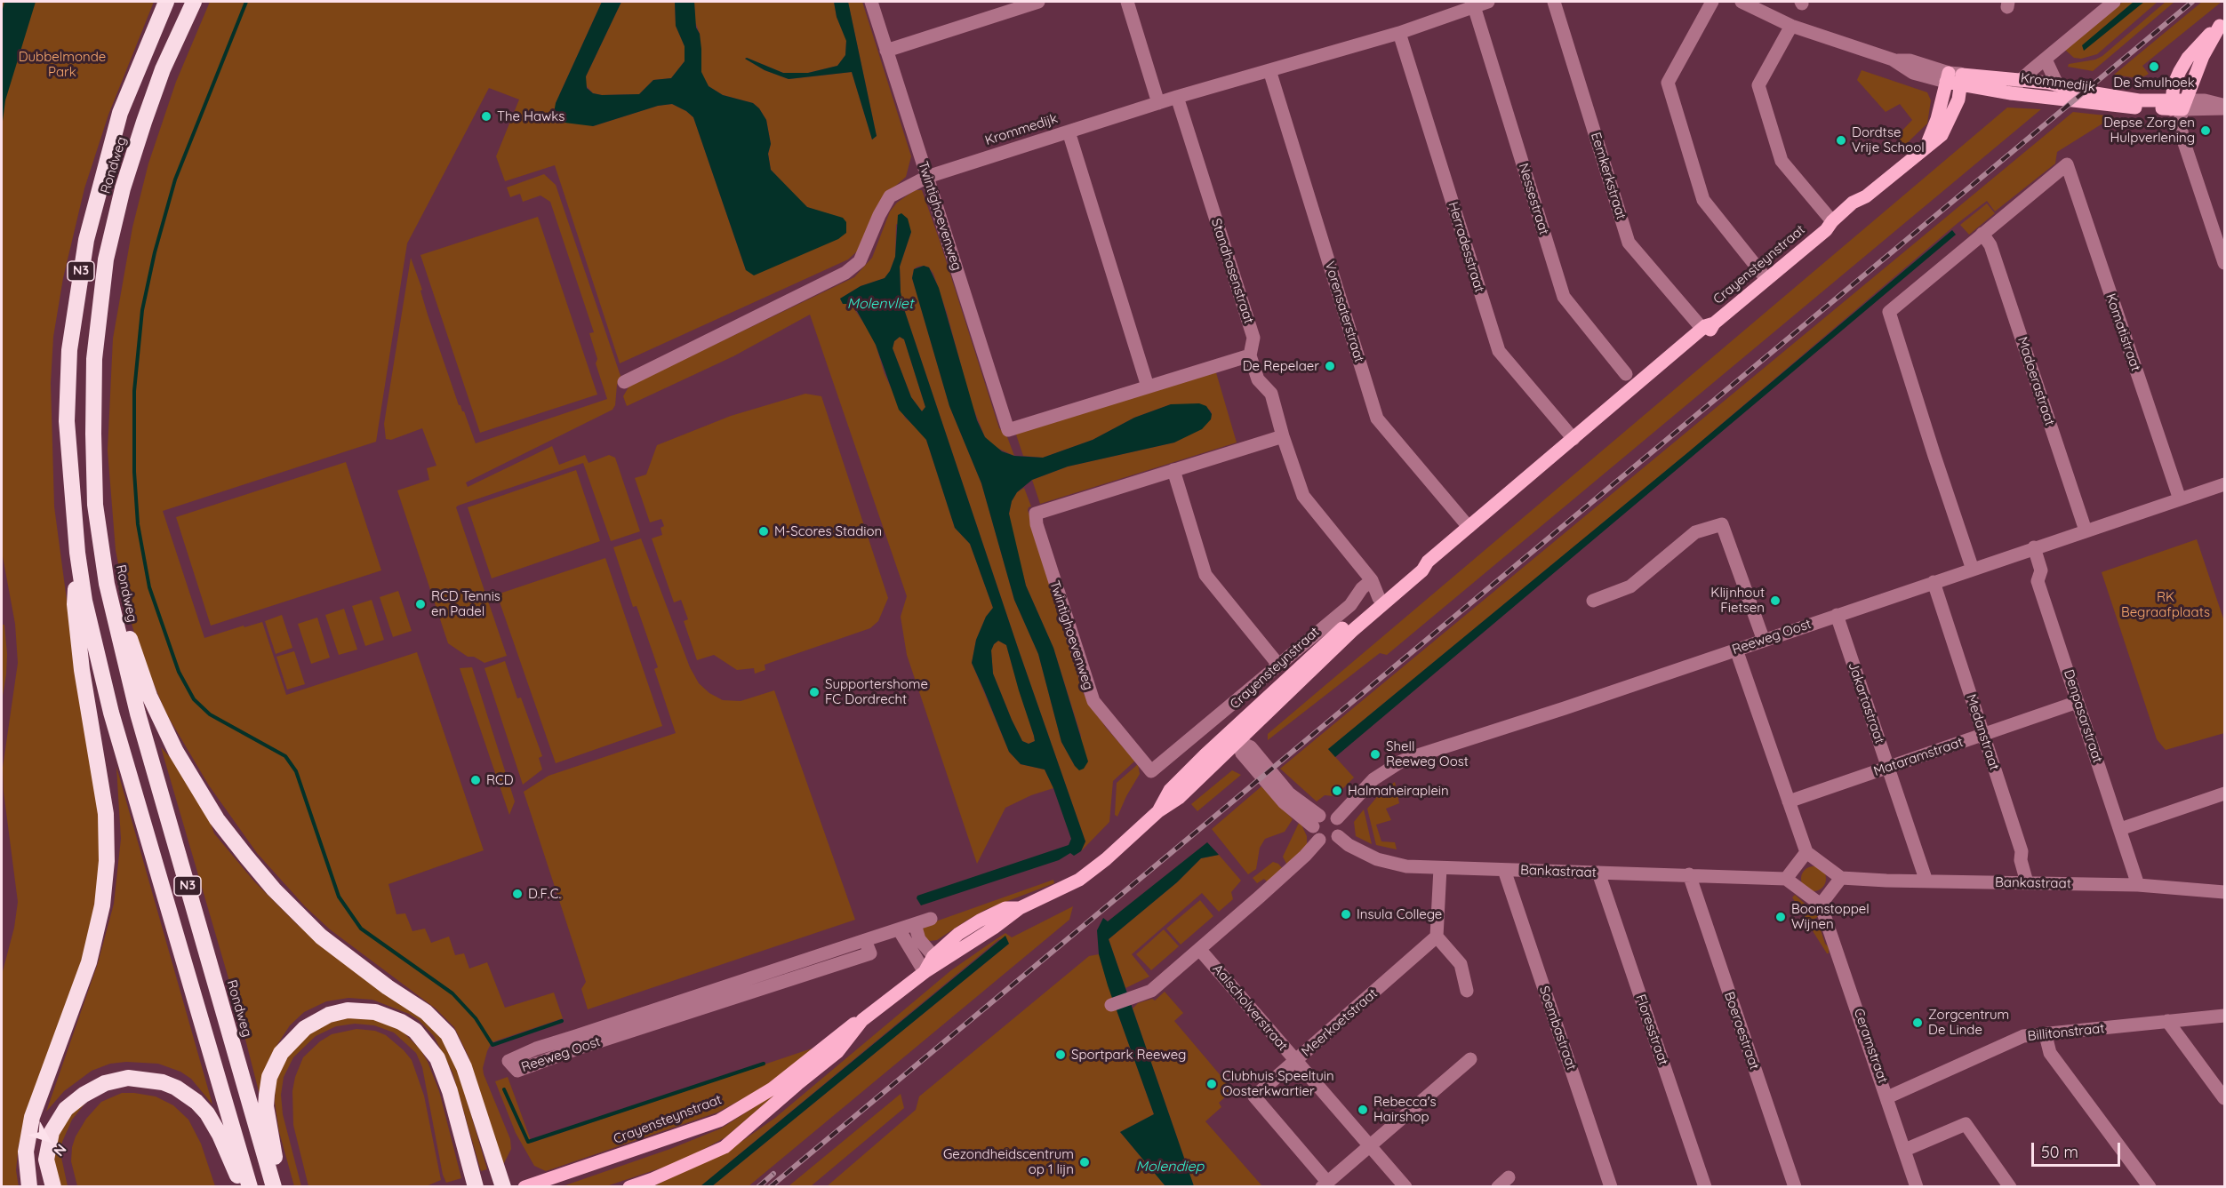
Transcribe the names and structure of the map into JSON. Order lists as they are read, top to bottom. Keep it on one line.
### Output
{"streets":{"highway":["Rondweg","N3"],"main road":["Krommedijk","Crayensteynstraat"],"street":["Eemkerkstraat","Nessestraat","Twintighoevenweg","Herradesstraat","Standhasenstraat","Vorensaterstraat","Komatistraat","Madoerastraat","Reeweg Oost","Jakartastraat","Denpasarstraat","Medanstraat","Mataramstraat","Bankastraat","Aalscholverstraat","Meerkoetstraat","Soembastraat","Floresstraat","Boeroestraat","Billitonstraat","Ceramstraat"]},"crossings":[["Krommedijk","Nessestraat"],["Krommedijk","Twintighoevenweg"],["Krommedijk","Herradesstraat"],["Krommedijk","Crayensteynstraat"],["Krommedijk","Standhasenstraat"],["Krommedijk","Vorensaterstraat"],["Rondweg","N3"],["Eemkerkstraat","Crayensteynstraat"],["Twintighoevenweg","Crayensteynstraat"],["Herradesstraat","Crayensteynstraat"],["Crayensteynstraat","Standhasenstraat"],["Crayensteynstraat","Vorensaterstraat"],["Komatistraat","Madoerastraat"],["Komatistraat","Reeweg Oost"],["Madoerastraat","Reeweg Oost"],["Reeweg Oost","Jakartastraat"],["Reeweg Oost","Denpasarstraat"],["Reeweg Oost","Medanstraat"],["Reeweg Oost","Bankastraat"],["Jakartastraat","Mataramstraat"],["Jakartastraat","Bankastraat"],["Denpasarstraat","Mataramstraat"],["Denpasarstraat","Bankastraat"],["Medanstraat","Mataramstraat"],["Medanstraat","Bankastraat"],["Bankastraat","Soembastraat"],["Bankastraat","Floresstraat"],["Bankastraat","Boeroestraat"],["Aalscholverstraat","Meerkoetstraat"],["Billitonstraat","Ceramstraat"]],"water":["Molenvliet","Molendiep"],"parks":["Dubbelmonde Park","RK Begraafplaats"],"places":["De Smulhoek","The Hawks","Depse Zorg en Hulpverlening","Dordtse Vrije School","De Repelaer","M-Scores Stadion","Klijnhout Fietsen","RCD Tennis en Padel","Supportershome FC Dordrecht","Shell Reeweg Oost","RCD","Halmaheiraplein","D.F.C.","Insula College","Boonstoppel Wijnen","Zorgcentrum De Linde","Sportpark Reeweg","Clubhuis Speeltuin Oosterkwartier","Rebecca's Hairshop","Gezondheidscentrum op 1 lijn"],"scale_bar":"50 m","north":"bottom right"}
